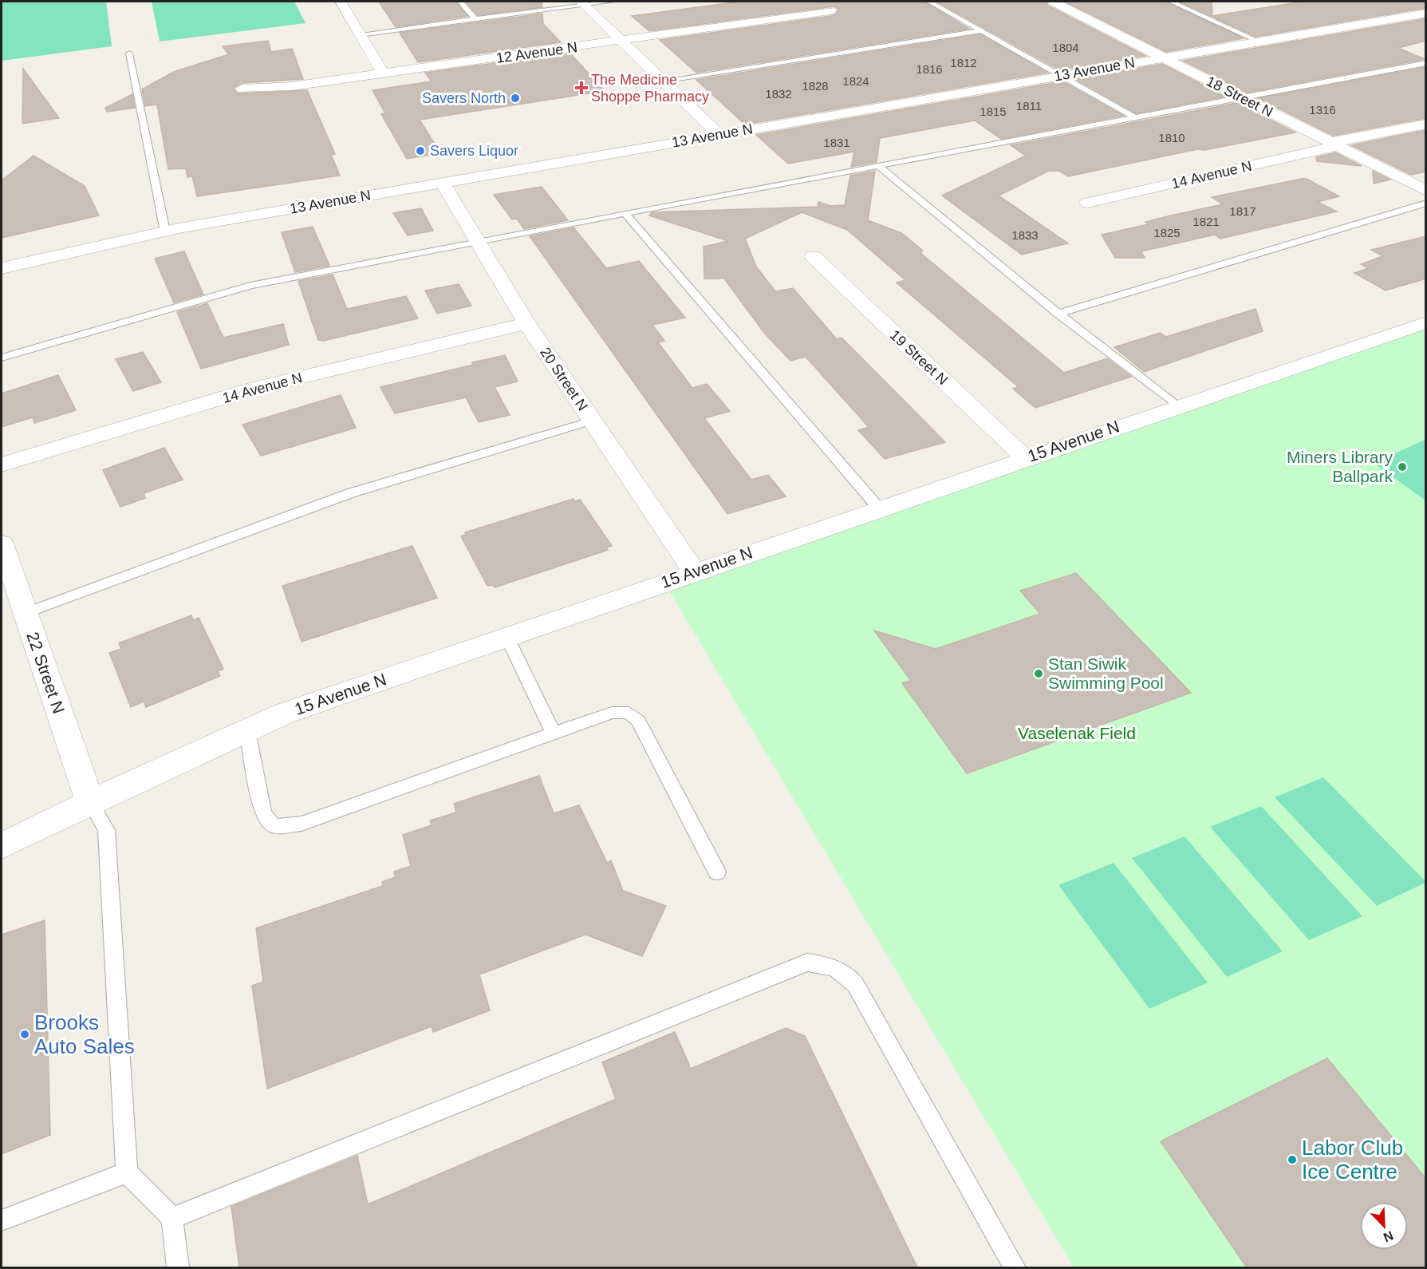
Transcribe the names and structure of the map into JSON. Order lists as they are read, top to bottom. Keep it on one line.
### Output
{"streets":{"street":["12 Avenue N","13 Avenue N","18 Street N","14 Avenue N","19 Street N","20 Street N","15 Avenue N","22 Street N"]},"crossings":[["13 Avenue N","18 Street N"],["13 Avenue N","20 Street N"],["18 Street N","14 Avenue N"],["14 Avenue N","20 Street N"],["19 Street N","15 Avenue N"],["20 Street N","15 Avenue N"],["15 Avenue N","22 Street N"]],"parks":["Vaselenak Field"],"places":{"health":["The Medicine Shoppe Pharmacy"],"other":["Savers North","Savers Liquor","Miners Library Ballpark","Stan Siwik Swimming Pool","Brooks Auto Sales","Labor Club Ice Centre"]},"house_numbers":["1804","1812","1816","1824","1828","1832","1811","1316","1815","1810","1831","1817","1821","1825","1833"],"north":"bottom right"}
